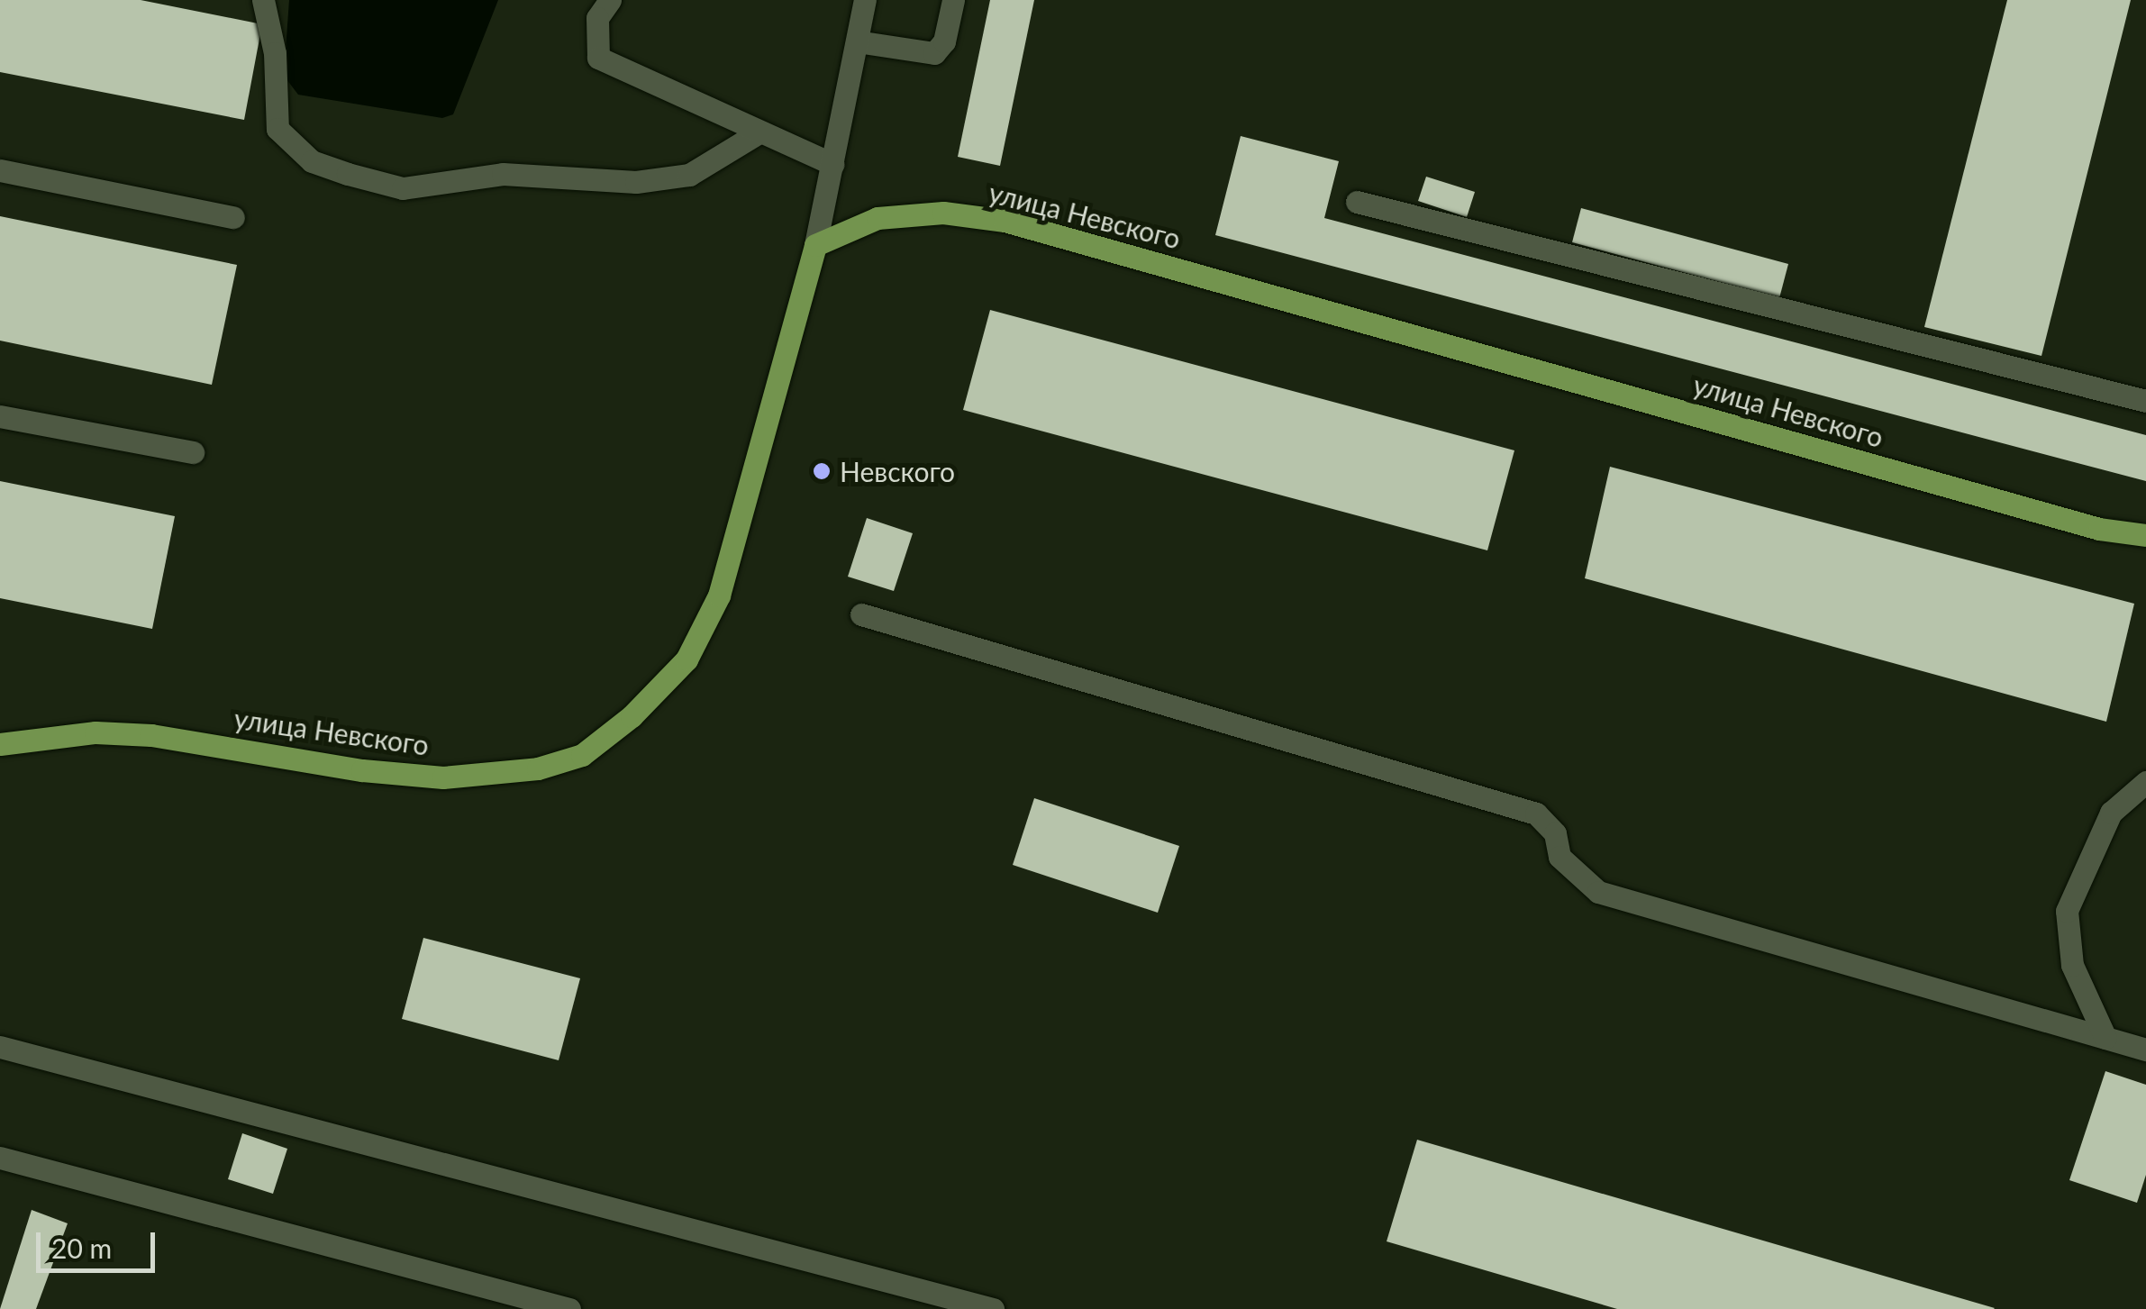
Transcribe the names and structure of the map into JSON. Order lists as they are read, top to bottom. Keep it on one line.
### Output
{"streets":{"main road":["улица Невского"]},"places":["Невского"],"scale_bar":"20 m"}
